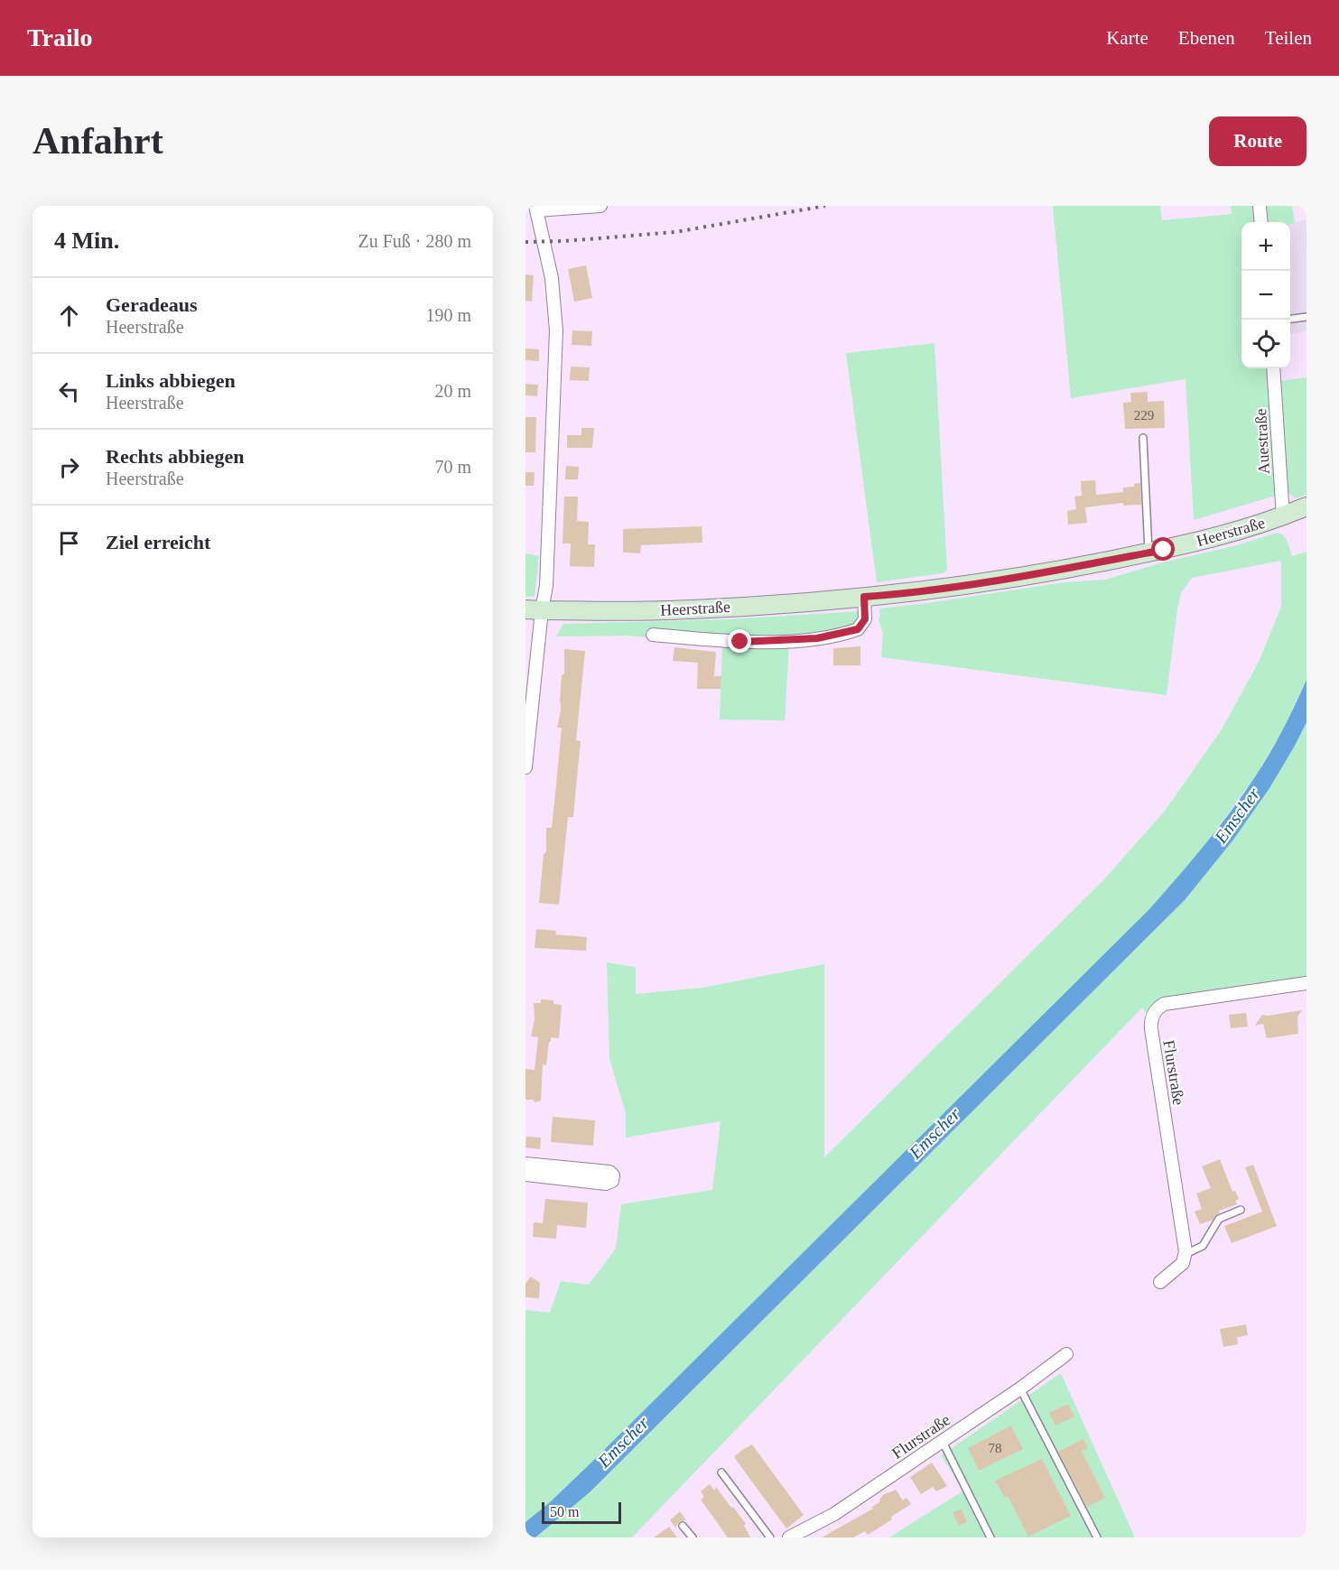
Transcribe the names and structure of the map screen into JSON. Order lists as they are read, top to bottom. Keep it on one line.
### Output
{"streets":{"main road":["Heerstraße"],"street":["Auestraße","Flurstraße"]},"crossings":[["Auestraße","Heerstraße"]],"water":["Emscher"],"house_numbers":["229","78"],"scale_bar":"50 m","page":{"header":"Trailo","nav":["Karte","Ebenen","Teilen"],"buttons":"Route","title":"Anfahrt","heading":["4 Min.","Zu Fuß · 280 m"],"map_buttons":["+","−"],"list":[["Geradeaus","Heerstraße","190 m"],["Links abbiegen","Heerstraße","20 m"],["Rechts abbiegen","Heerstraße","70 m"],"Ziel erreicht"],"scale":"50 m"}}
